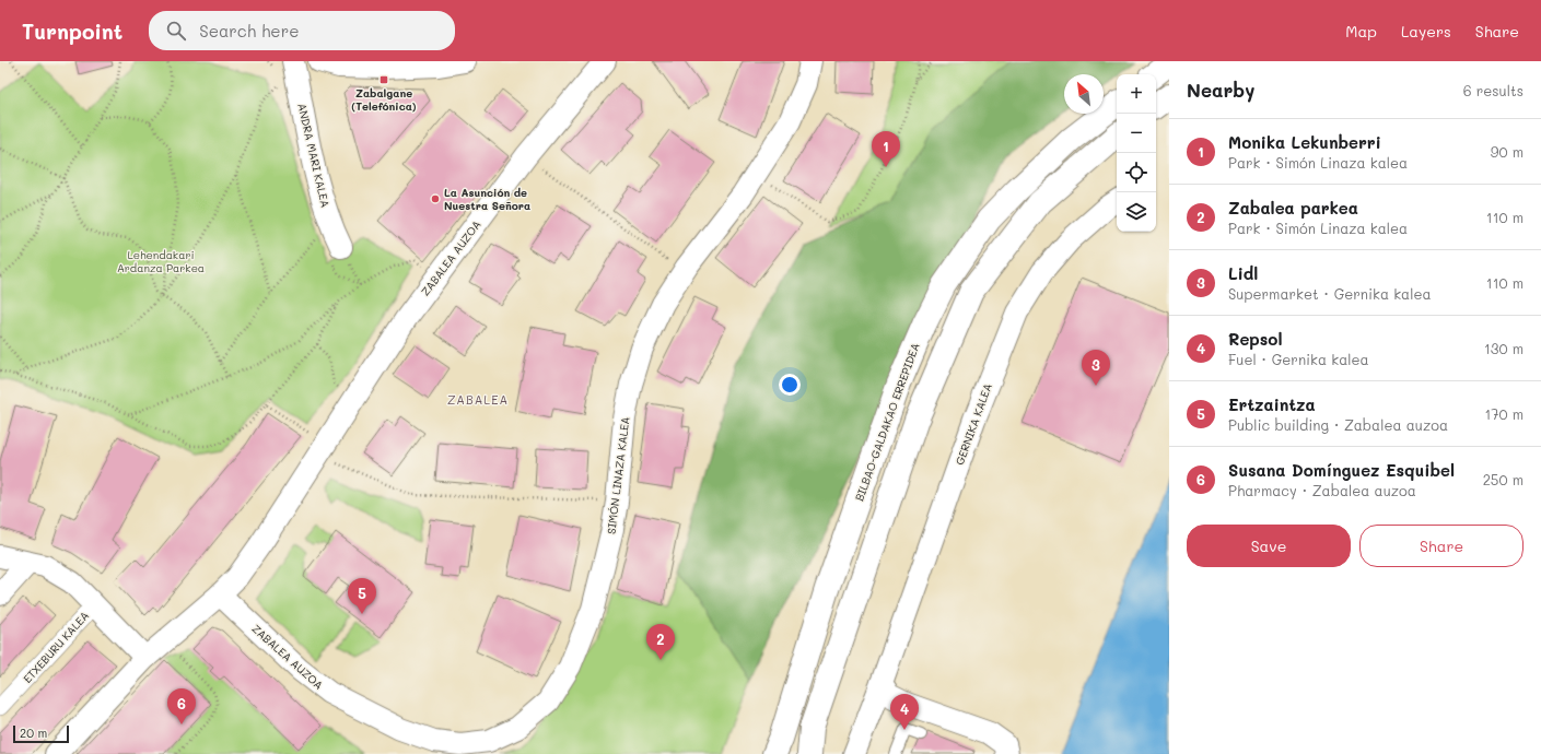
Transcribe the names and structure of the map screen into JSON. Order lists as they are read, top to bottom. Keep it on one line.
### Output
{"streets":{"highway":["BILBAO-GALDAKAO ERREPIDEA"],"street":["ANDRA MARI KALEA","ZABALEA AUZOA","GERNIKA KALEA","SIMÓN LINAZA KALEA","ETXEBURU KALEA"]},"crossings":[["ZABALEA AUZOA","SIMÓN LINAZA KALEA"]],"districts":["ZABALEA"],"parks":["Lehendakari Ardanza Parkea"],"places":{"transit":["Zabalgane (Telefónica)"],"other":["La Asunción de Nuestra Señora"]},"scale_bar":"20 m","north":"top left","page":{"header":"Turnpoint","search":"Search here","nav":["Map","Layers","Share"],"heading":["Nearby","6 results"],"map_buttons":["+","−"],"list":[{"mark":"1","name":"Monika Lekunberri","note":"Park · Simón Linaza kalea","value":"90 m"},{"mark":"2","name":"Zabalea parkea","note":"Park · Simón Linaza kalea","value":"110 m"},{"mark":"3","name":"Lidl","note":"Supermarket · Gernika kalea","value":"110 m"},{"mark":"4","name":"Repsol","note":"Fuel · Gernika kalea","value":"130 m"},{"mark":"5","name":"Ertzaintza","note":"Public building · Zabalea auzoa","value":"170 m"},{"mark":"6","name":"Susana Domínguez Esquibel","note":"Pharmacy · Zabalea auzoa","value":"250 m"}],"pins":["1","3","5","2","6","4"],"buttons":["Save","Share"],"scale":"20 m"}}
